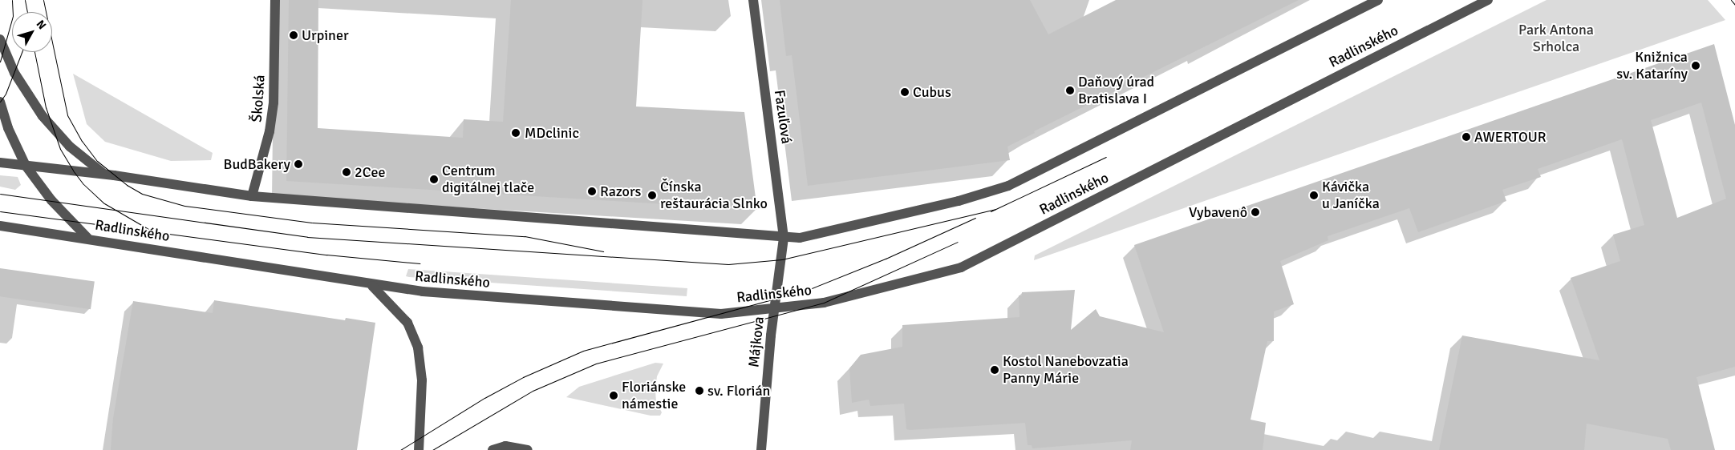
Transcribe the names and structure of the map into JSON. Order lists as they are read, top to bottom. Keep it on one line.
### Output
{"streets":{"street":["Radlinského","Školská","Fazuľová","Májkova"]},"crossings":[["Radlinského","Májkova"],["Fazuľová","Májkova"]],"parks":["Park Antona Srholca"],"places":["Urpiner","Knižnica sv. Kataríny","Daňový úrad Bratislava I","Cubus","MDclinic","AWERTOUR","BudBakery","2Cee","Centrum digitálnej tlače","Razors","Čínska reštaurácia Slnko","Kávička u Janíčka","Vybavenô","Kostol Nanebovzatia Panny Márie","sv. Florián","Floriánske námestie"],"north":"top right"}
